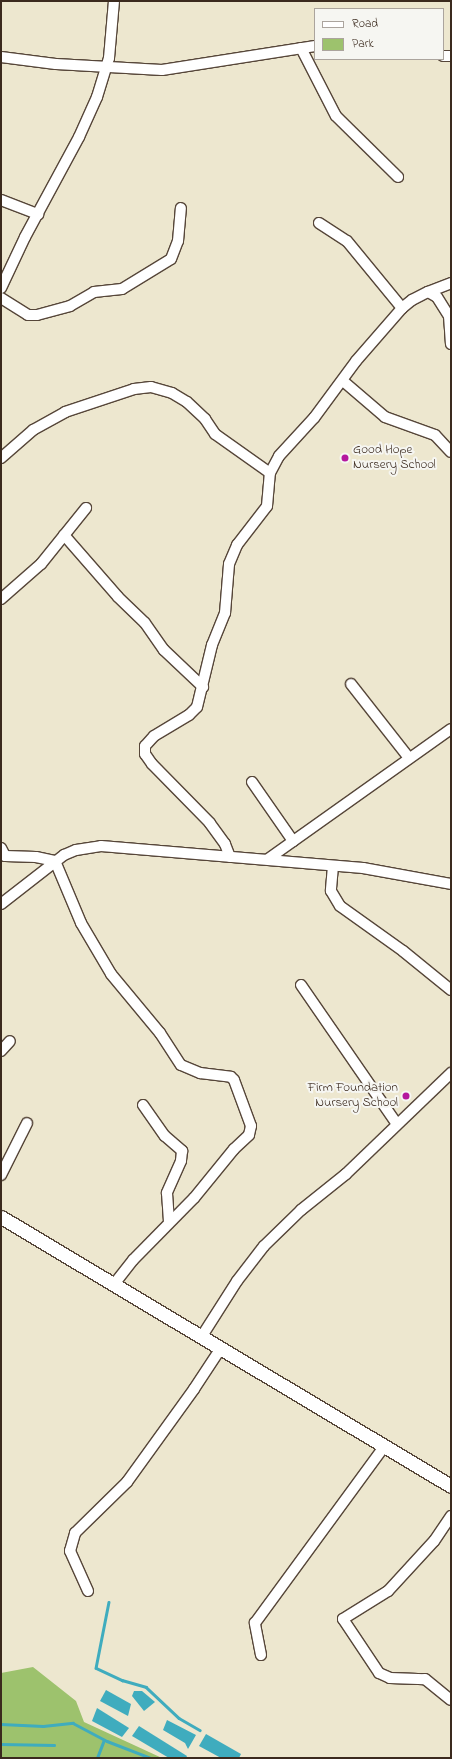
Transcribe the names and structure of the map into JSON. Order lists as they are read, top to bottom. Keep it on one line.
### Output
{"places":["Good Hope Nursery School","Firm Foundation Nursery School"],"legend":["Road","Park"]}
